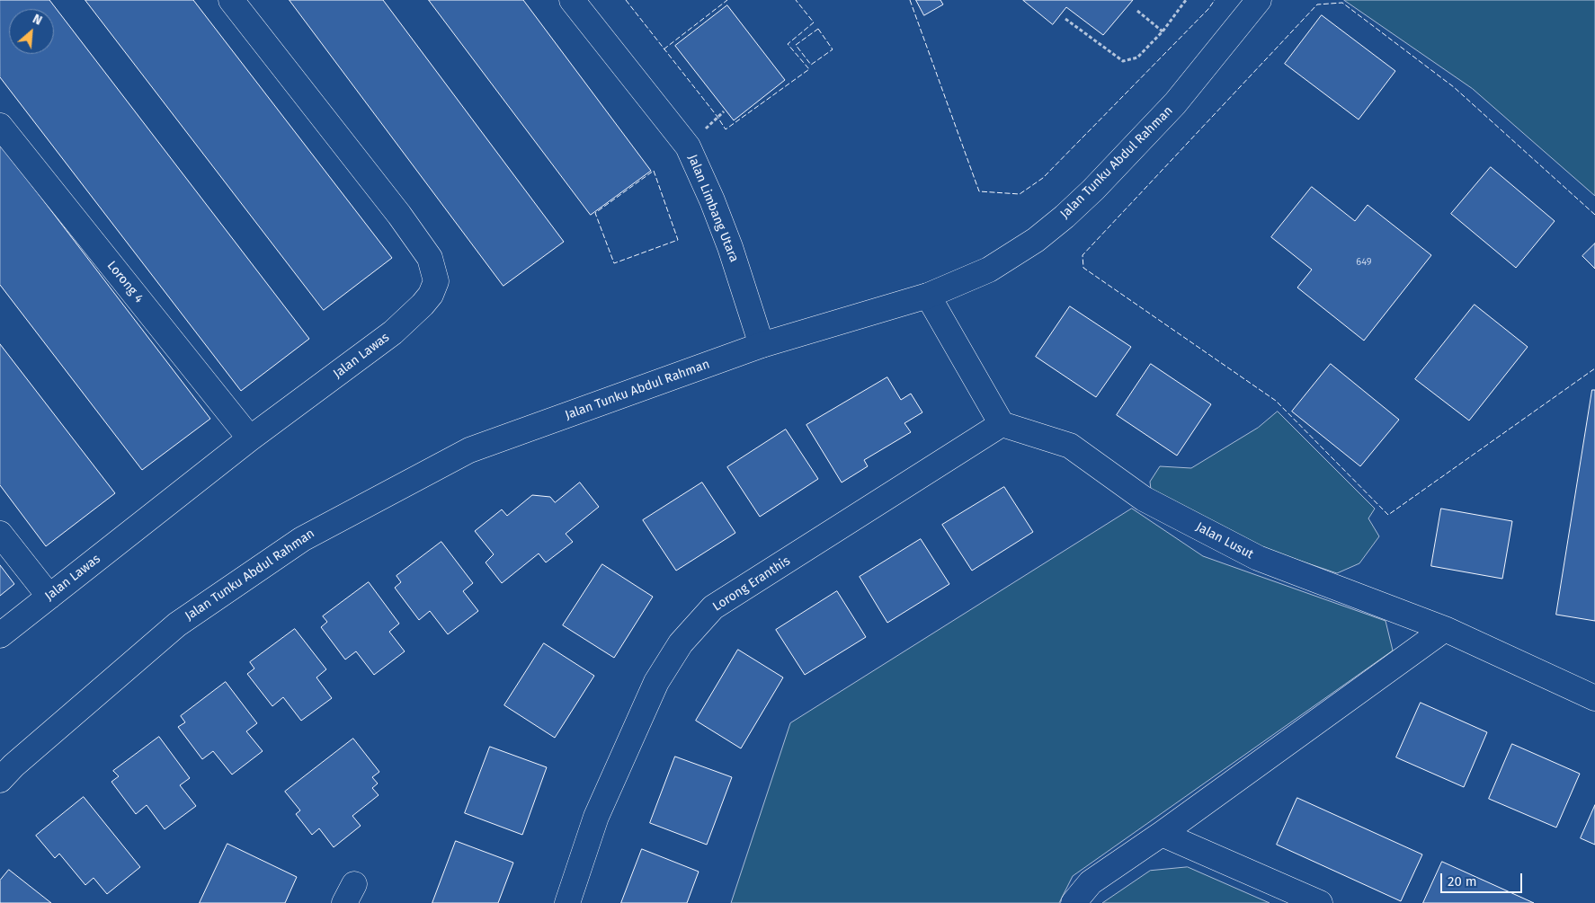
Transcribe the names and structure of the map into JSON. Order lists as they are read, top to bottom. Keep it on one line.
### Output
{"streets":{"street":["Jalan Tunku Abdul Rahman","Jalan Limbang Utara","Lorong 4","Jalan Lawas","Jalan Lusut","Lorong Eranthis"]},"crossings":[["Jalan Tunku Abdul Rahman","Jalan Limbang Utara"],["Lorong 4","Jalan Lawas"],["Jalan Lusut","Lorong Eranthis"]],"house_numbers":["649"],"scale_bar":"20 m","north":"top right"}
